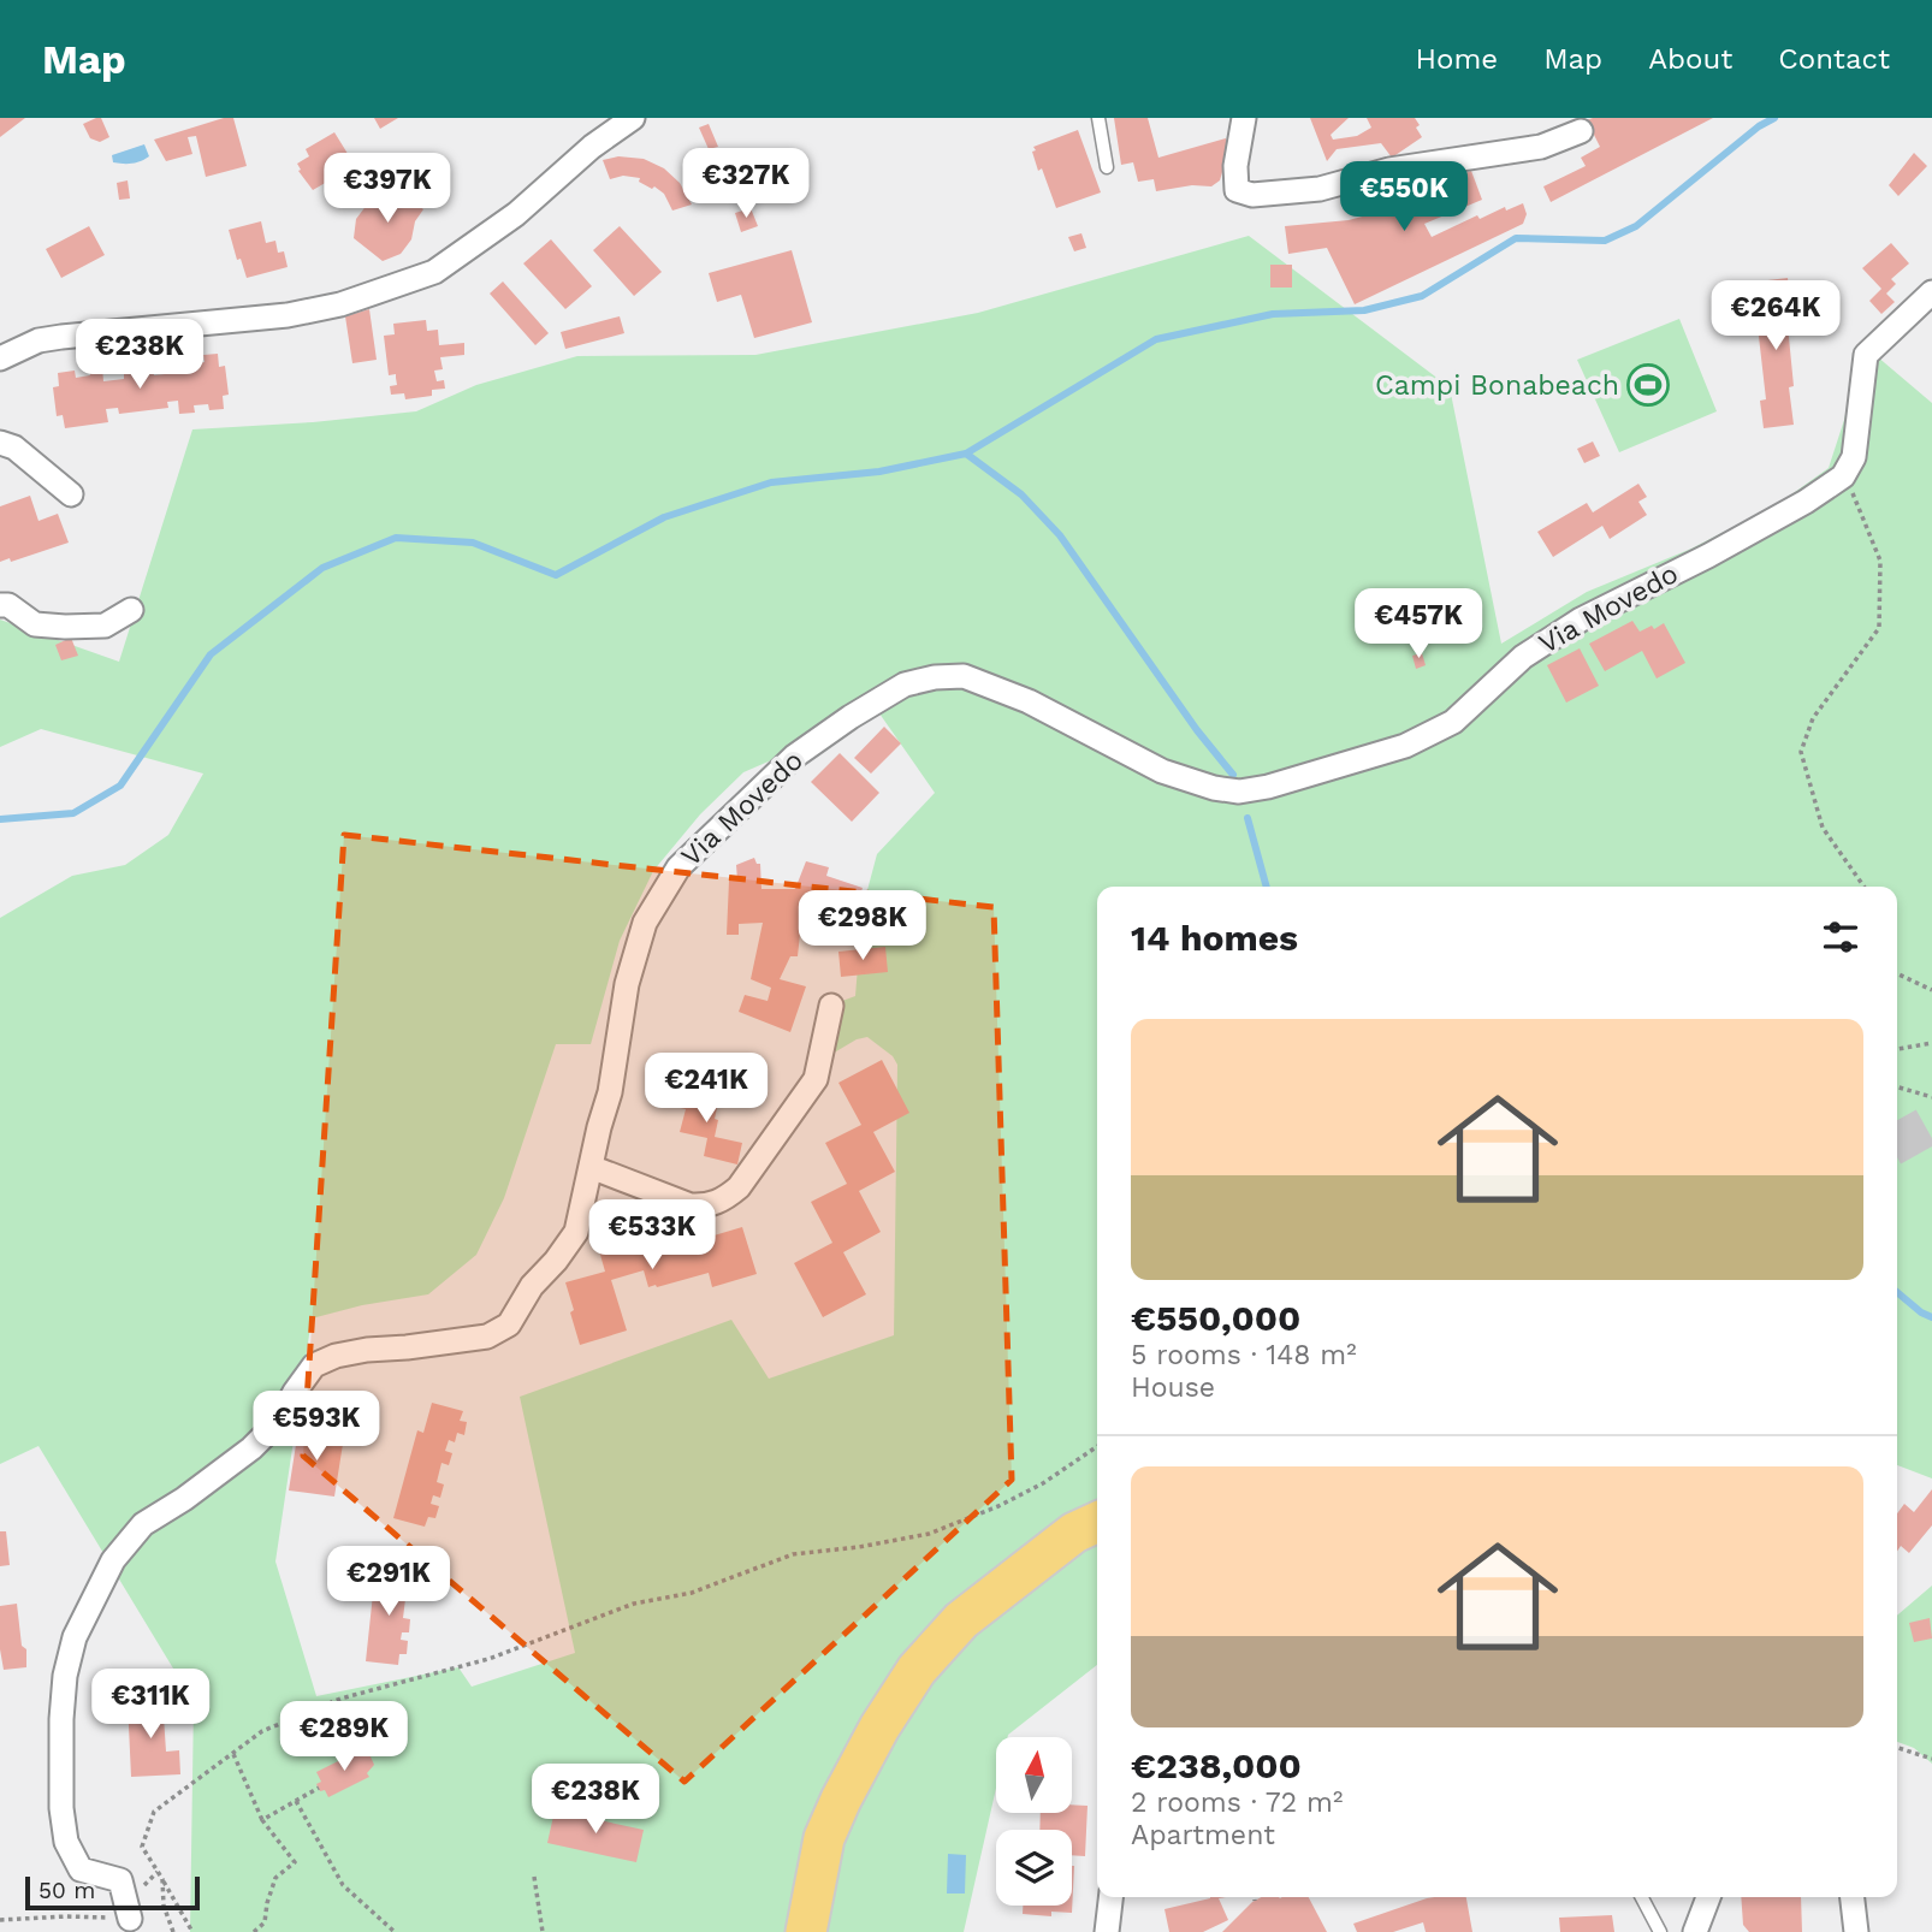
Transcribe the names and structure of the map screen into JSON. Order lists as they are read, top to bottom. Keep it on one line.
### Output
{"streets":{"street":["Via Movedo"]},"places":{"sports":["Campi Bonabeach"]},"scale_bar":"50 m","north":"top","page":{"header":"Map","nav":["Home","Map","About","Contact"],"price":["€327K","€397K","€550K","€264K","€238K","€457K","€298K","€241K","€533K","€593K","€291K","€311K","€289K","€238K"],"heading":"14 homes","list":[{"name":"€550,000","note":"5 rooms · 148 m² · House"},{"name":"€238,000","note":"2 rooms · 72 m² · Apartment"}],"scale":"50 m"}}
